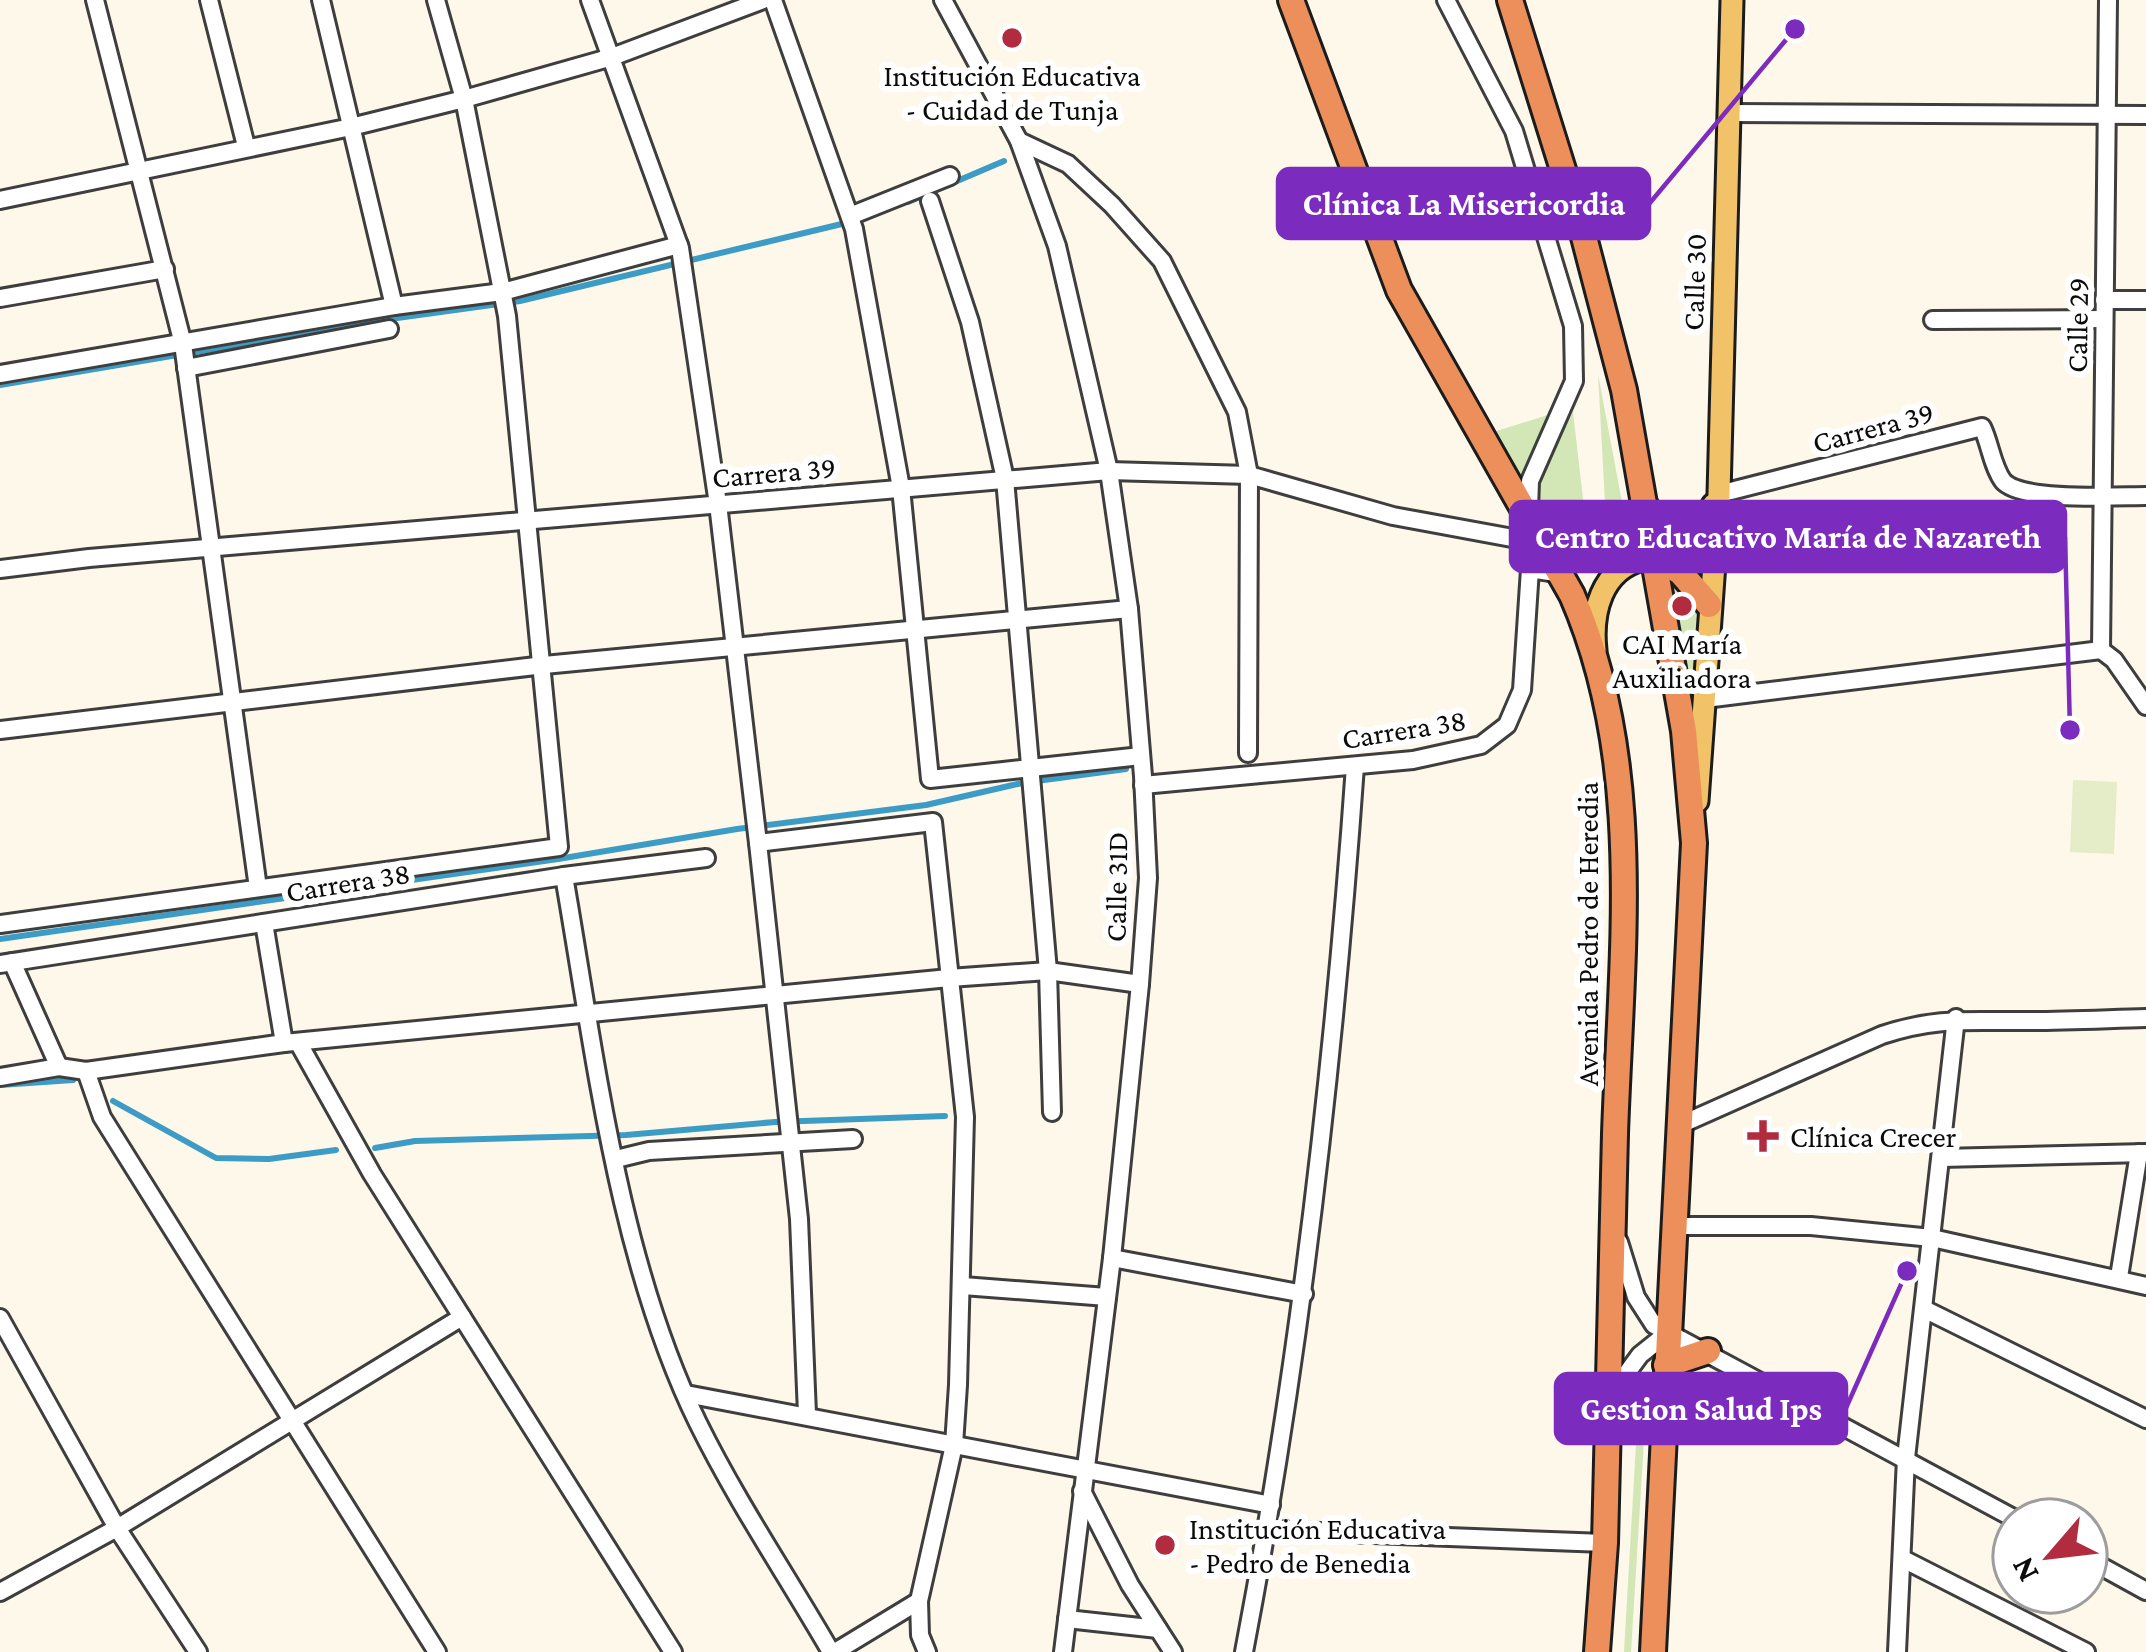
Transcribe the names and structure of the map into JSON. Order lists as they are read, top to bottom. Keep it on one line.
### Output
{"streets":{"highway":["Avenida Pedro de Heredia"],"main road":["Calle 30"],"street":["Calle 29","Carrera 39","Carrera 38","Calle 31D"]},"crossings":[["Calle 30","Carrera 39"],["Calle 29","Carrera 39"],["Carrera 39","Calle 31D"],["Carrera 39","Avenida Pedro de Heredia"],["Carrera 38","Calle 31D"],["Carrera 38","Avenida Pedro de Heredia"]],"places":{"other":["Clínica La Misericordia","Institución Educativa - Cuidad de Tunja","CAI María Auxiliadora","Centro Educativo María de Nazareth","Gestion Salud Ips","Institución Educativa - Pedro de Benedia"],"health":["Clínica Crecer"]},"north":"bottom left"}
